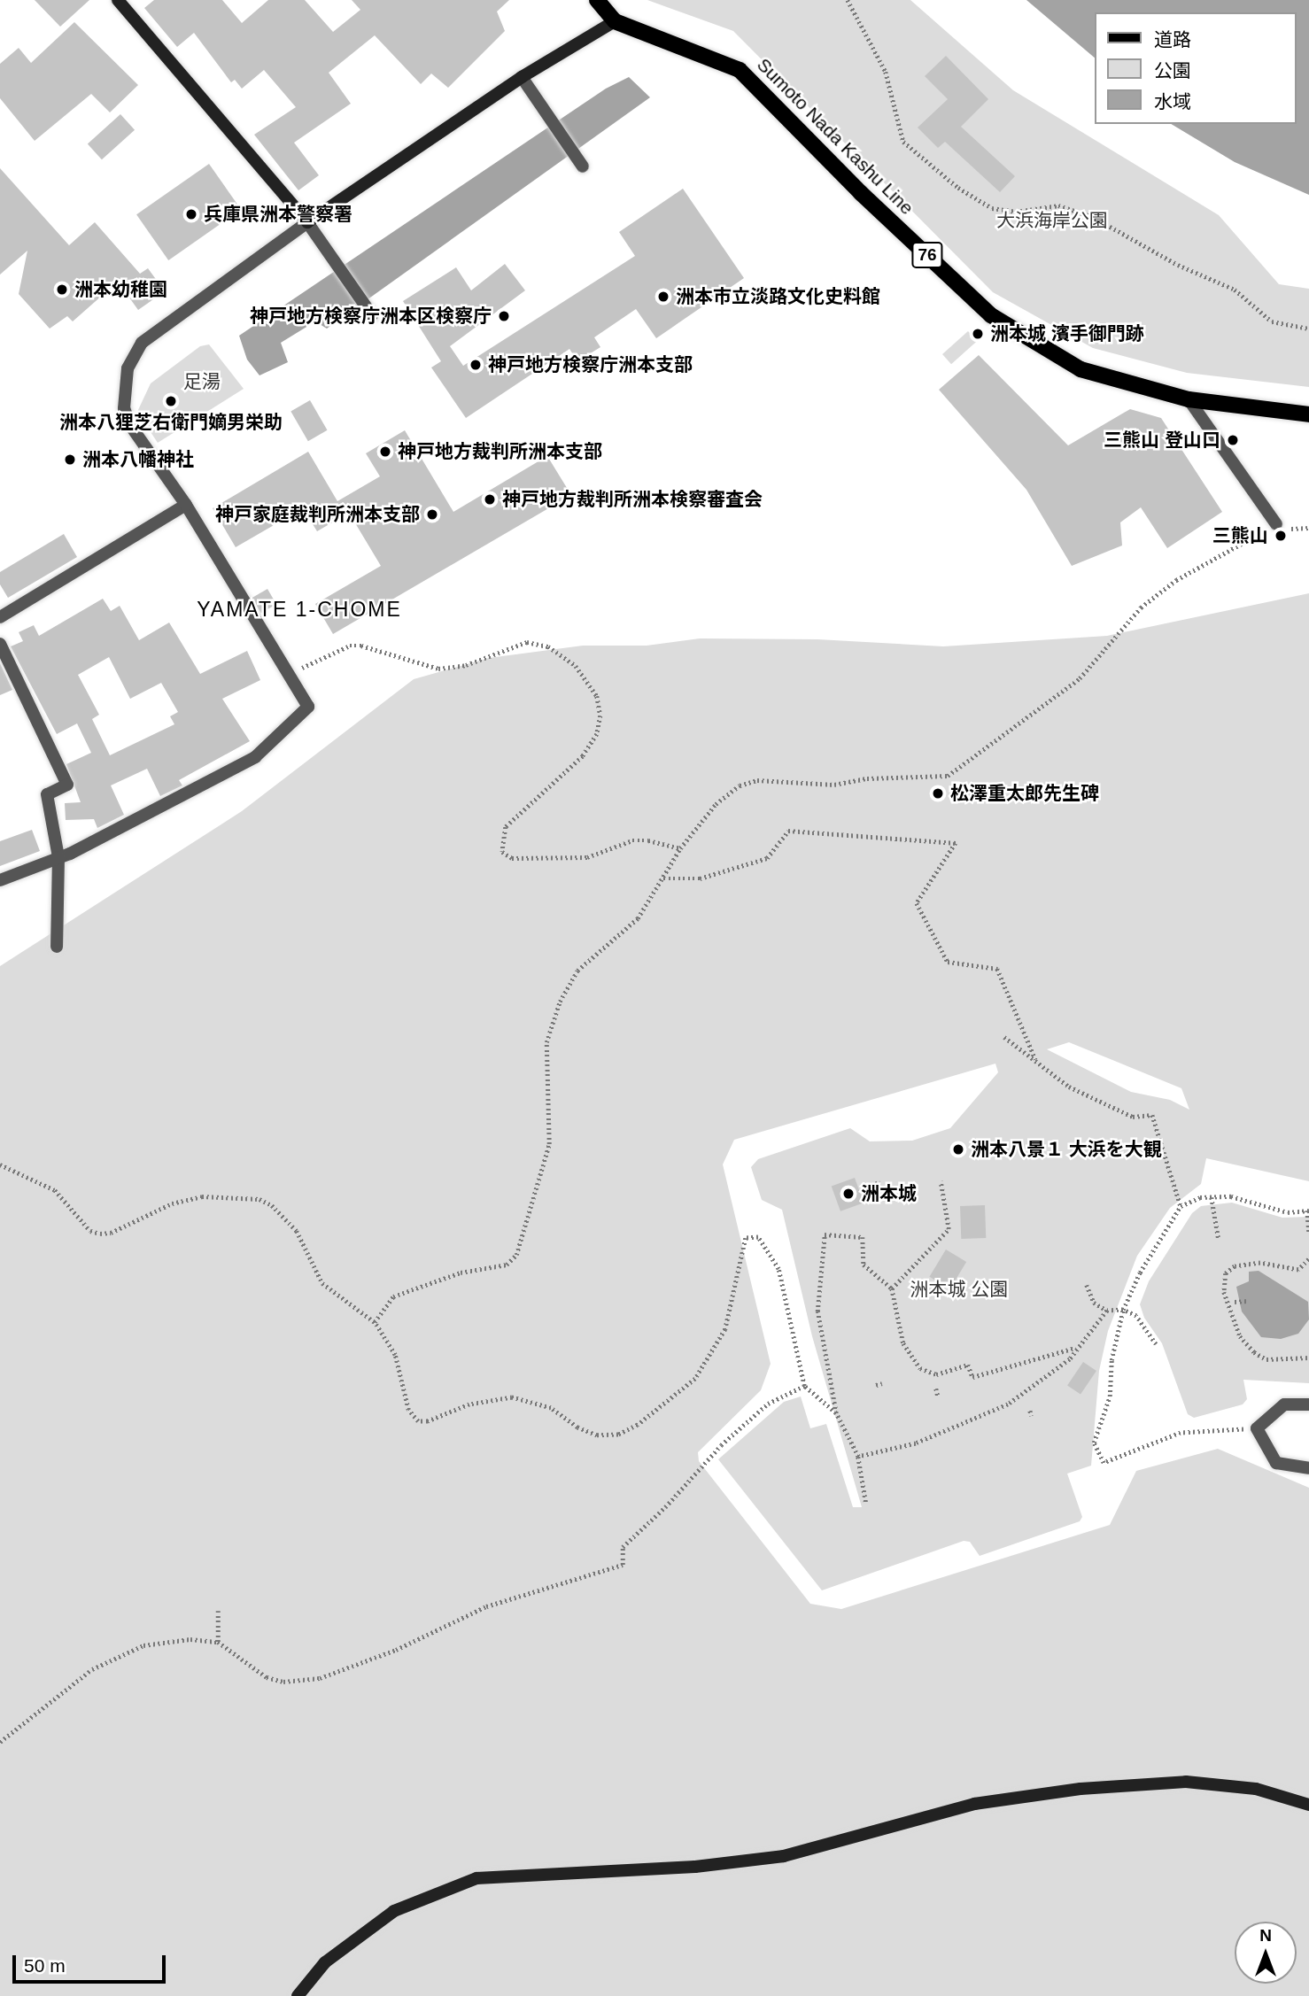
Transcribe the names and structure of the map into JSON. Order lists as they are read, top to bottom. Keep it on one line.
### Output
{"streets":{"main road":["Sumoto Nada Kashu Line","76"]},"districts":["YAMATE 1-CHOME"],"parks":["大浜海岸公園","足湯","洲本城 公園"],"places":["兵庫県洲本警察署","洲本幼稚園","洲本市立淡路文化史料館","神戸地方検察庁洲本区検察庁","洲本城 濱手御門跡","神戸地方検察庁洲本支部","洲本八狸芝右衛門嫡男栄助","三熊山 登山口","神戸地方裁判所洲本支部","洲本八幡神社","神戸地方裁判所洲本検察審査会","神戸家庭裁判所洲本支部","三熊山","松澤重太郎先生碑","洲本八景１ 大浜を大観","洲本城"],"legend":["道路","公園","水域"],"scale_bar":"50 m","north":"top"}
